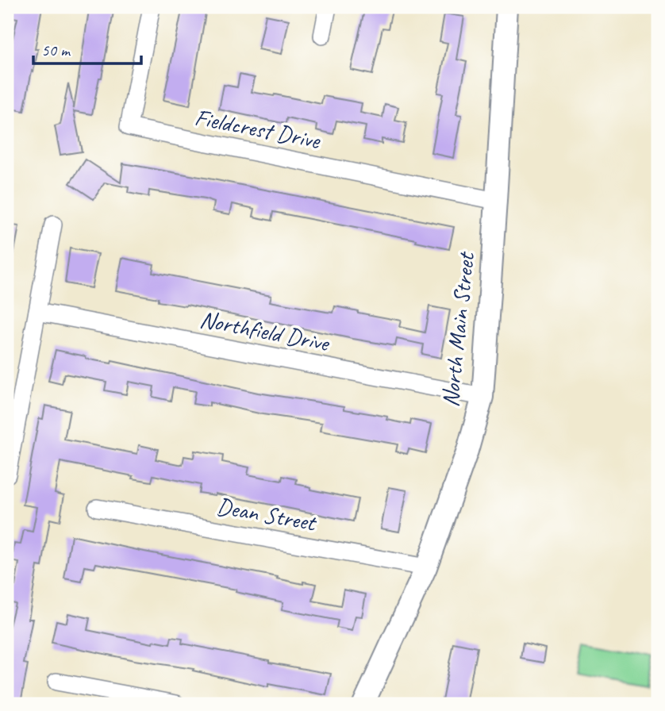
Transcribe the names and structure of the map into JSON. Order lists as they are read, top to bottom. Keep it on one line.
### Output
{"streets":{"street":["Fieldcrest Drive","North Main Street","Northfield Drive","Dean Street"]},"crossings":[["Fieldcrest Drive","North Main Street"],["North Main Street","Northfield Drive"],["North Main Street","Dean Street"]],"scale_bar":"50 m"}
